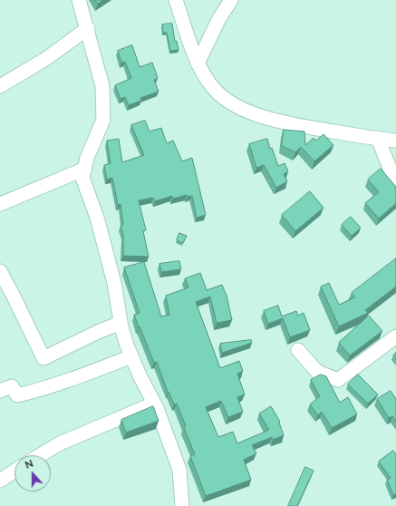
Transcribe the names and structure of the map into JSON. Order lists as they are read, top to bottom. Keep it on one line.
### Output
{"north":"top"}
